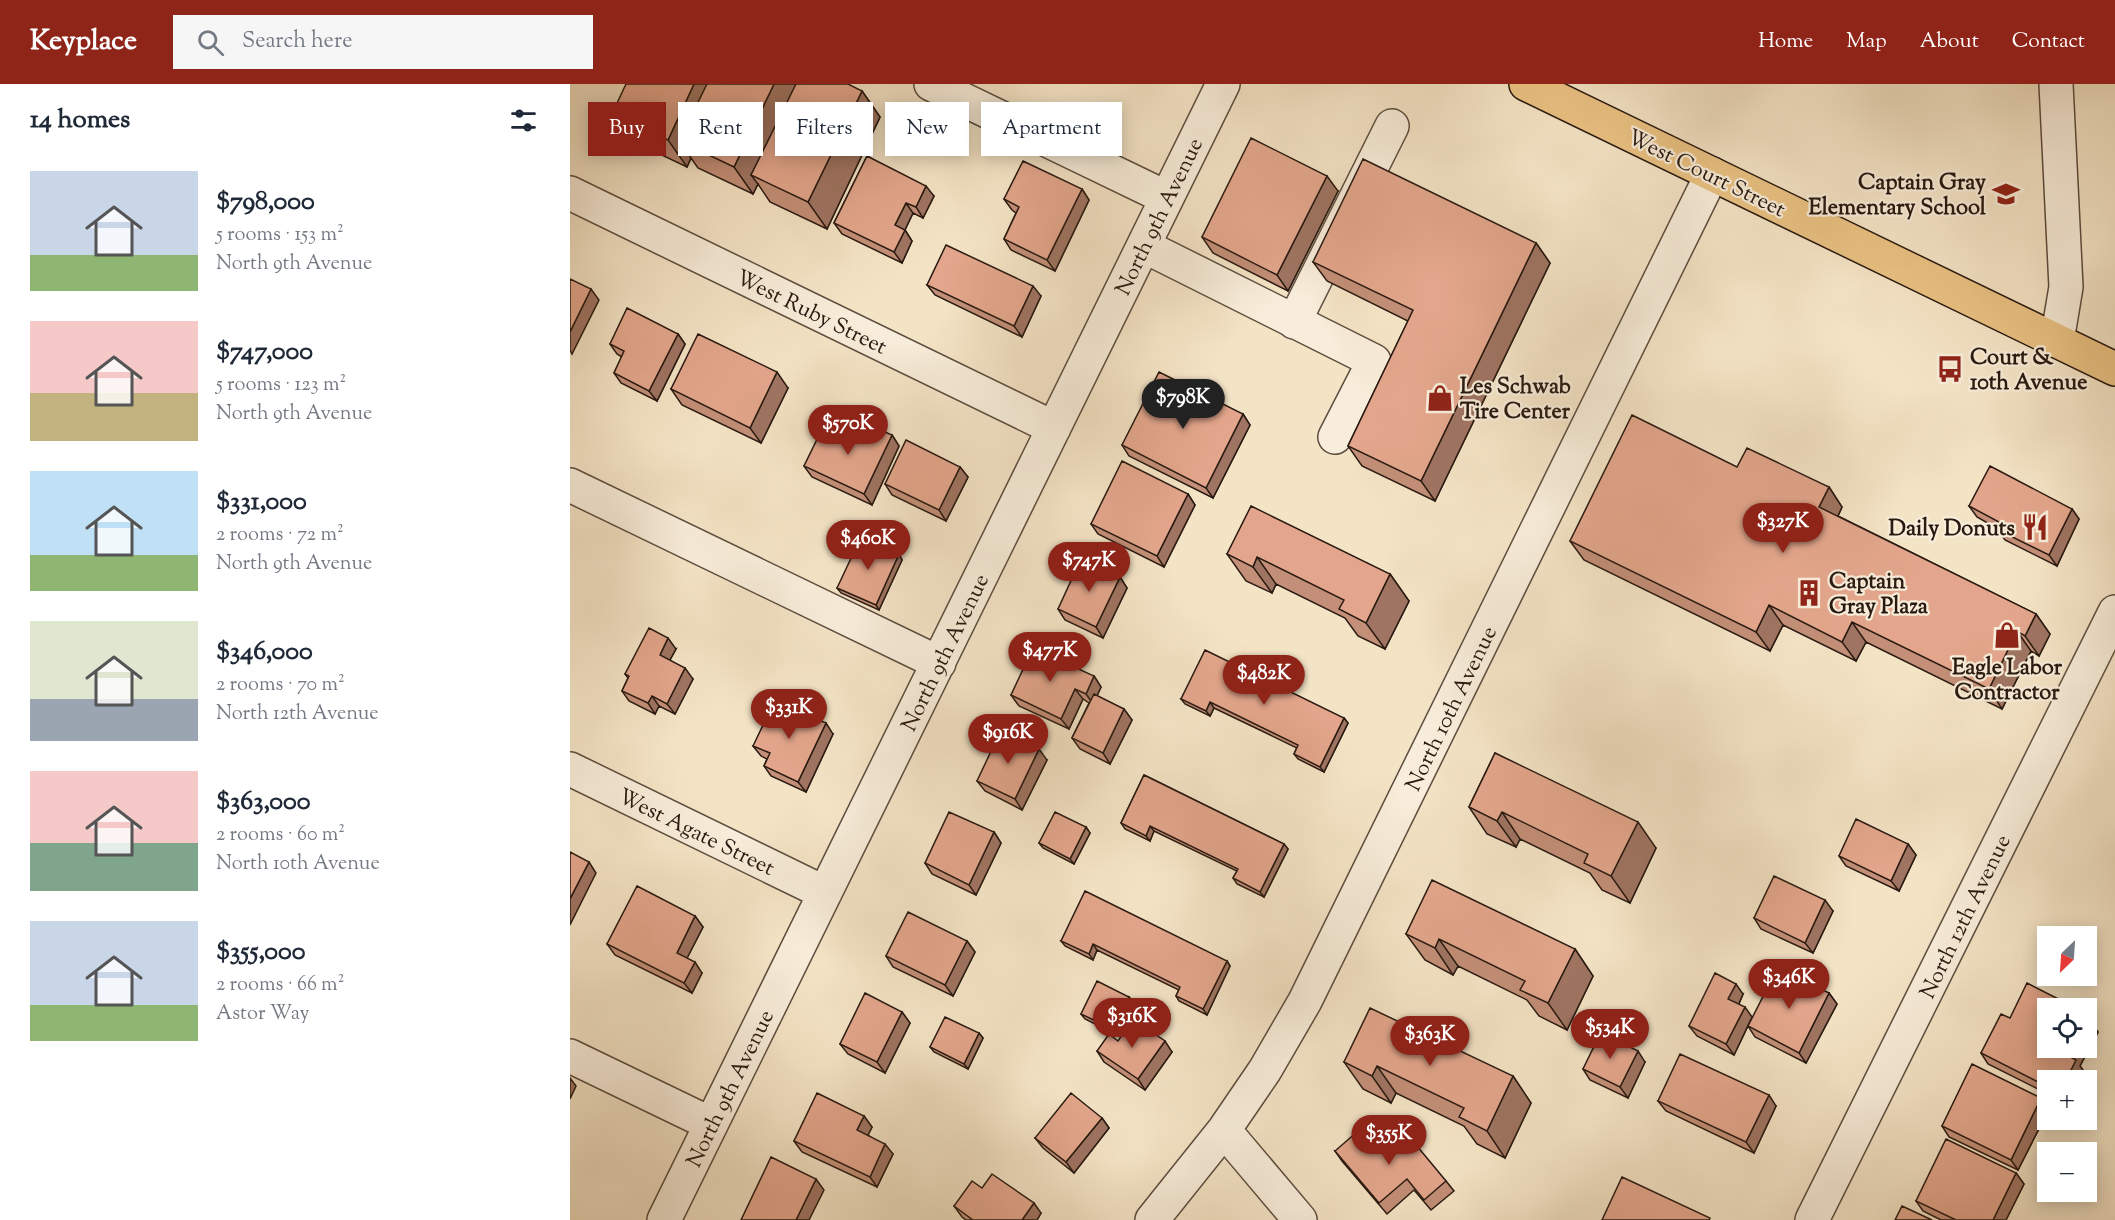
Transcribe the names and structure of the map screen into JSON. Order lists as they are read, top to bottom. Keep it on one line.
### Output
{"streets":{"main road":["West Court Street"],"street":["North 9th Avenue","West Ruby Street","North 10th Avenue","West Agate Street","North 12th Avenue"]},"crossings":[["West Court Street","North 10th Avenue"],["North 9th Avenue","West Ruby Street"],["North 9th Avenue","West Agate Street"]],"places":{"school or university":["Captain Gray Elementary School"],"bus stop":["Court & 10th Avenue"],"shop":["Les Schwab Tire Center","Eagle Labor Contractor"],"restaurant":["Daily Donuts"],"building":["Captain Gray Plaza"]},"north":"bottom left","page":{"header":"Keyplace","search":"Search here","nav":["Home","Map","About","Contact"],"heading":"14 homes","chip":["Buy","Rent","Filters","New","Apartment"],"list":[{"name":"$798,000","note":"5 rooms · 153 m² · North 9th Avenue"},{"name":"$747,000","note":"5 rooms · 123 m² · North 9th Avenue"},{"name":"$331,000","note":"2 rooms · 72 m² · North 9th Avenue"},{"name":"$346,000","note":"2 rooms · 70 m² · North 12th Avenue"},{"name":"$363,000","note":"2 rooms · 60 m² · North 10th Avenue"},{"name":"$355,000","note":"2 rooms · 66 m² · Astor Way"}],"price":["$798K","$570K","$327K","$460K","$747K","$477K","$482K","$331K","$916K","$346K","$316K","$534K","$363K","$355K"],"map_buttons":["+","−"]}}
